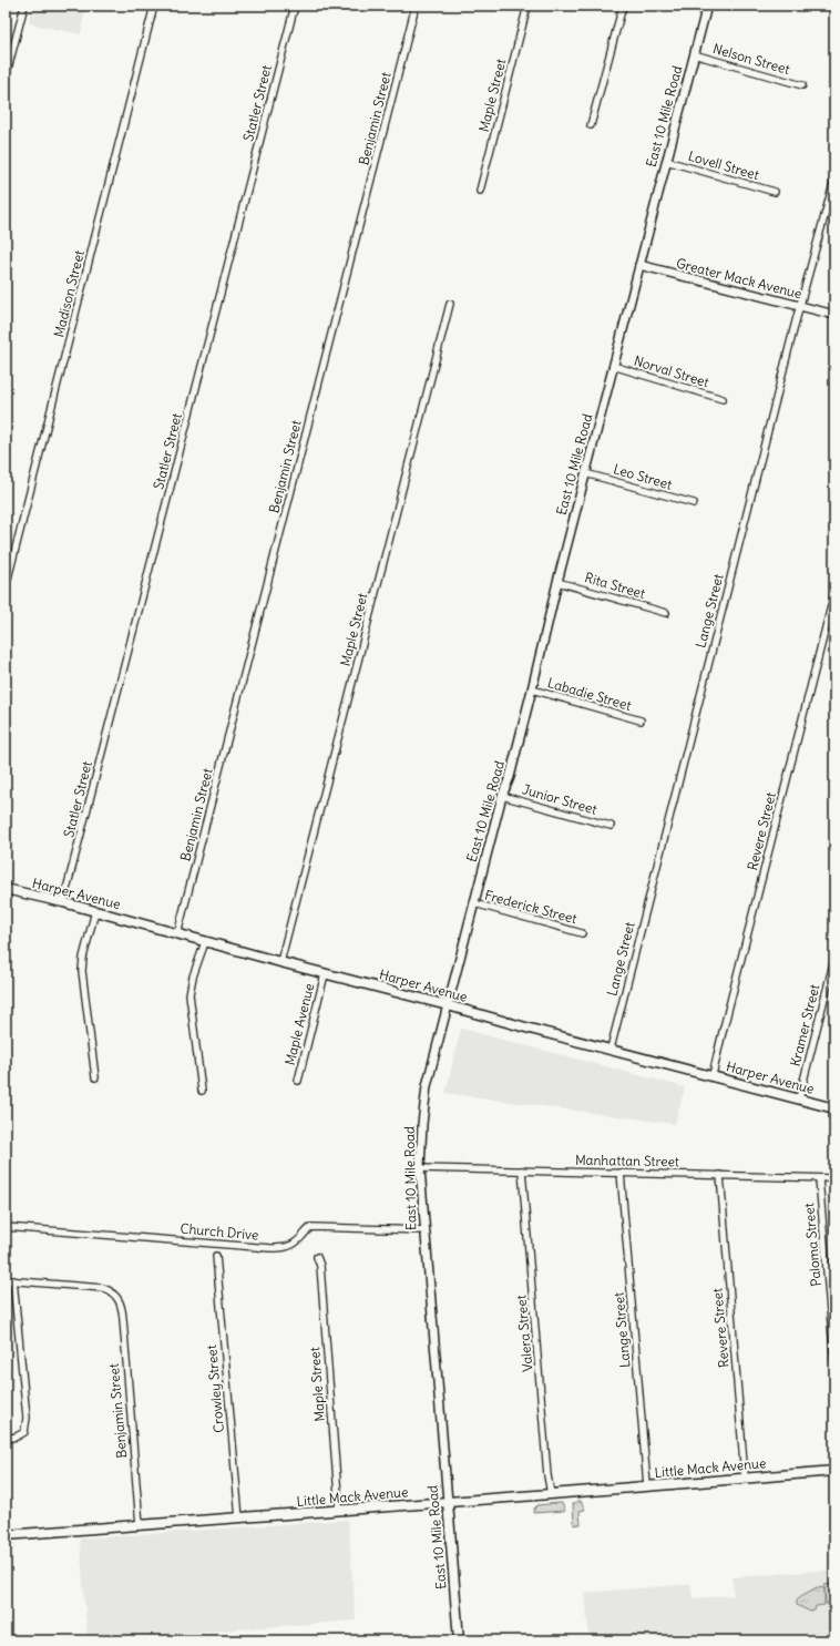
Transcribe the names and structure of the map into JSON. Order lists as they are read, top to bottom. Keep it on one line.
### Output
{"streets":{"main road":["East 10 Mile Road","Harper Avenue","Little Mack Avenue"],"street":["Nelson Street","Maple Street","Statler Street","Benjamin Street","Lovell Street","Greater Mack Avenue","Madison Street","Norval Street","Leo Street","Rita Street","Lange Street","Labadie Street","Junior Street","Revere Street","Frederick Street","Maple Avenue","Kramer Street","Manhattan Street","Church Drive","Paloma Street","Valera Street","Crowley Street"]},"crossings":[["Nelson Street","East 10 Mile Road"],["Maple Street","Harper Avenue"],["Maple Street","Little Mack Avenue"],["Statler Street","Harper Avenue"],["East 10 Mile Road","Lovell Street"],["East 10 Mile Road","Greater Mack Avenue"],["East 10 Mile Road","Norval Street"],["East 10 Mile Road","Leo Street"],["East 10 Mile Road","Rita Street"],["East 10 Mile Road","Labadie Street"],["East 10 Mile Road","Junior Street"],["East 10 Mile Road","Harper Avenue"],["East 10 Mile Road","Frederick Street"],["East 10 Mile Road","Manhattan Street"],["East 10 Mile Road","Church Drive"],["East 10 Mile Road","Little Mack Avenue"],["Benjamin Street","Harper Avenue"],["Benjamin Street","Little Mack Avenue"],["Greater Mack Avenue","Lange Street"],["Lange Street","Harper Avenue"],["Lange Street","Manhattan Street"],["Lange Street","Little Mack Avenue"],["Revere Street","Harper Avenue"],["Revere Street","Manhattan Street"],["Revere Street","Little Mack Avenue"],["Harper Avenue","Maple Avenue"],["Harper Avenue","Kramer Street"],["Manhattan Street","Paloma Street"],["Manhattan Street","Valera Street"],["Valera Street","Little Mack Avenue"],["Crowley Street","Little Mack Avenue"]]}
